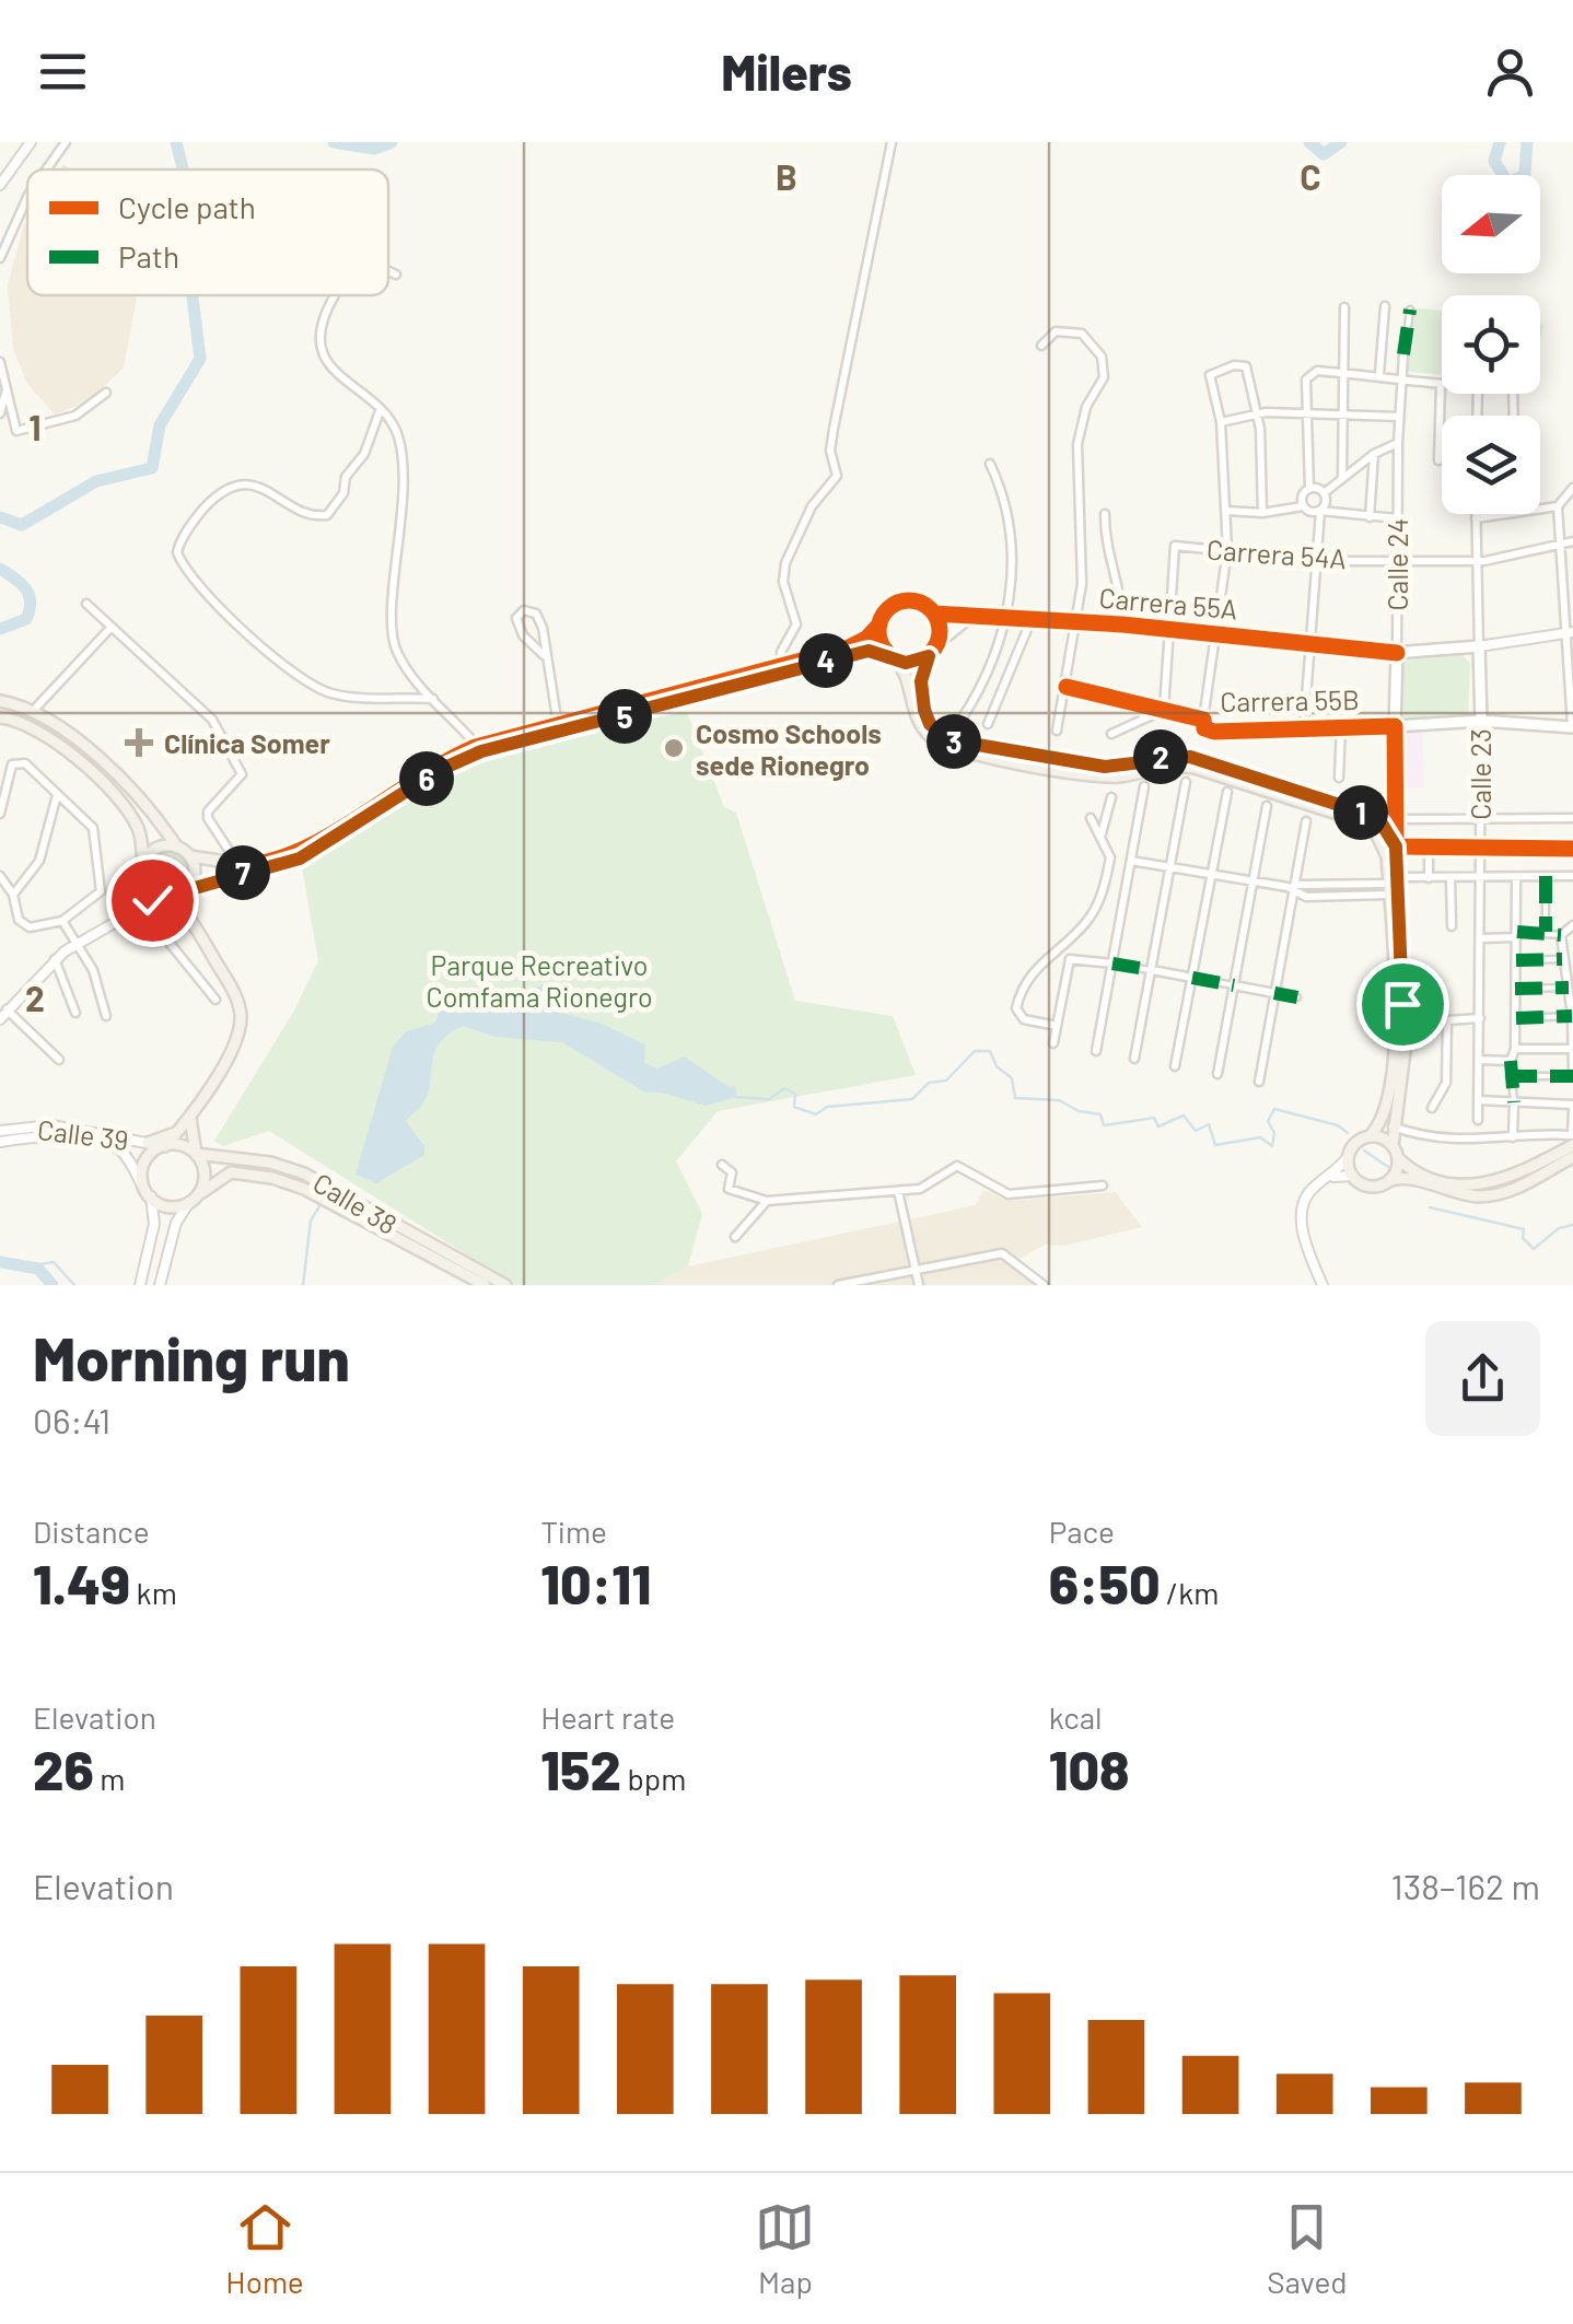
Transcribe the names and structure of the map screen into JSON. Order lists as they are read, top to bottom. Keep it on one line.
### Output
{"streets":{"main road":["Calle 24","Carrera 55A","Carrera 55B","Calle 23","Calle 38"],"street":["Carrera 54A","Calle 39"]},"crossings":[["Carrera 54A","Calle 24"],["Carrera 54A","Carrera 55A"],["Carrera 54A","Calle 23"],["Calle 24","Carrera 55A"],["Calle 24","Carrera 55B"],["Carrera 55A","Calle 23"],["Carrera 55B","Calle 23"],["Calle 39","Calle 38"]],"parks":["Parque Recreativo Comfama Rionegro"],"places":{"health":["Clínica Somer"],"other":["Cosmo Schools sede Rionegro"]},"legend":["Cycle path","Path"],"north":"left","page":{"header":"Milers","pins":["4","5","3","2","6","1","7"],"heading":["Morning run","06:41"],"stats":[["Distance","1.49 km"],["Time","10:11"],["Pace","6:50 /km"],["Elevation","26 m"],["Heart rate","152 bpm"],["kcal","108"]],"chart":["Elevation","138–162 m"],"tabs":["Home","Map","Saved"]},"grid":{"columns":["B","C"],"rows":["1","2"]}}
